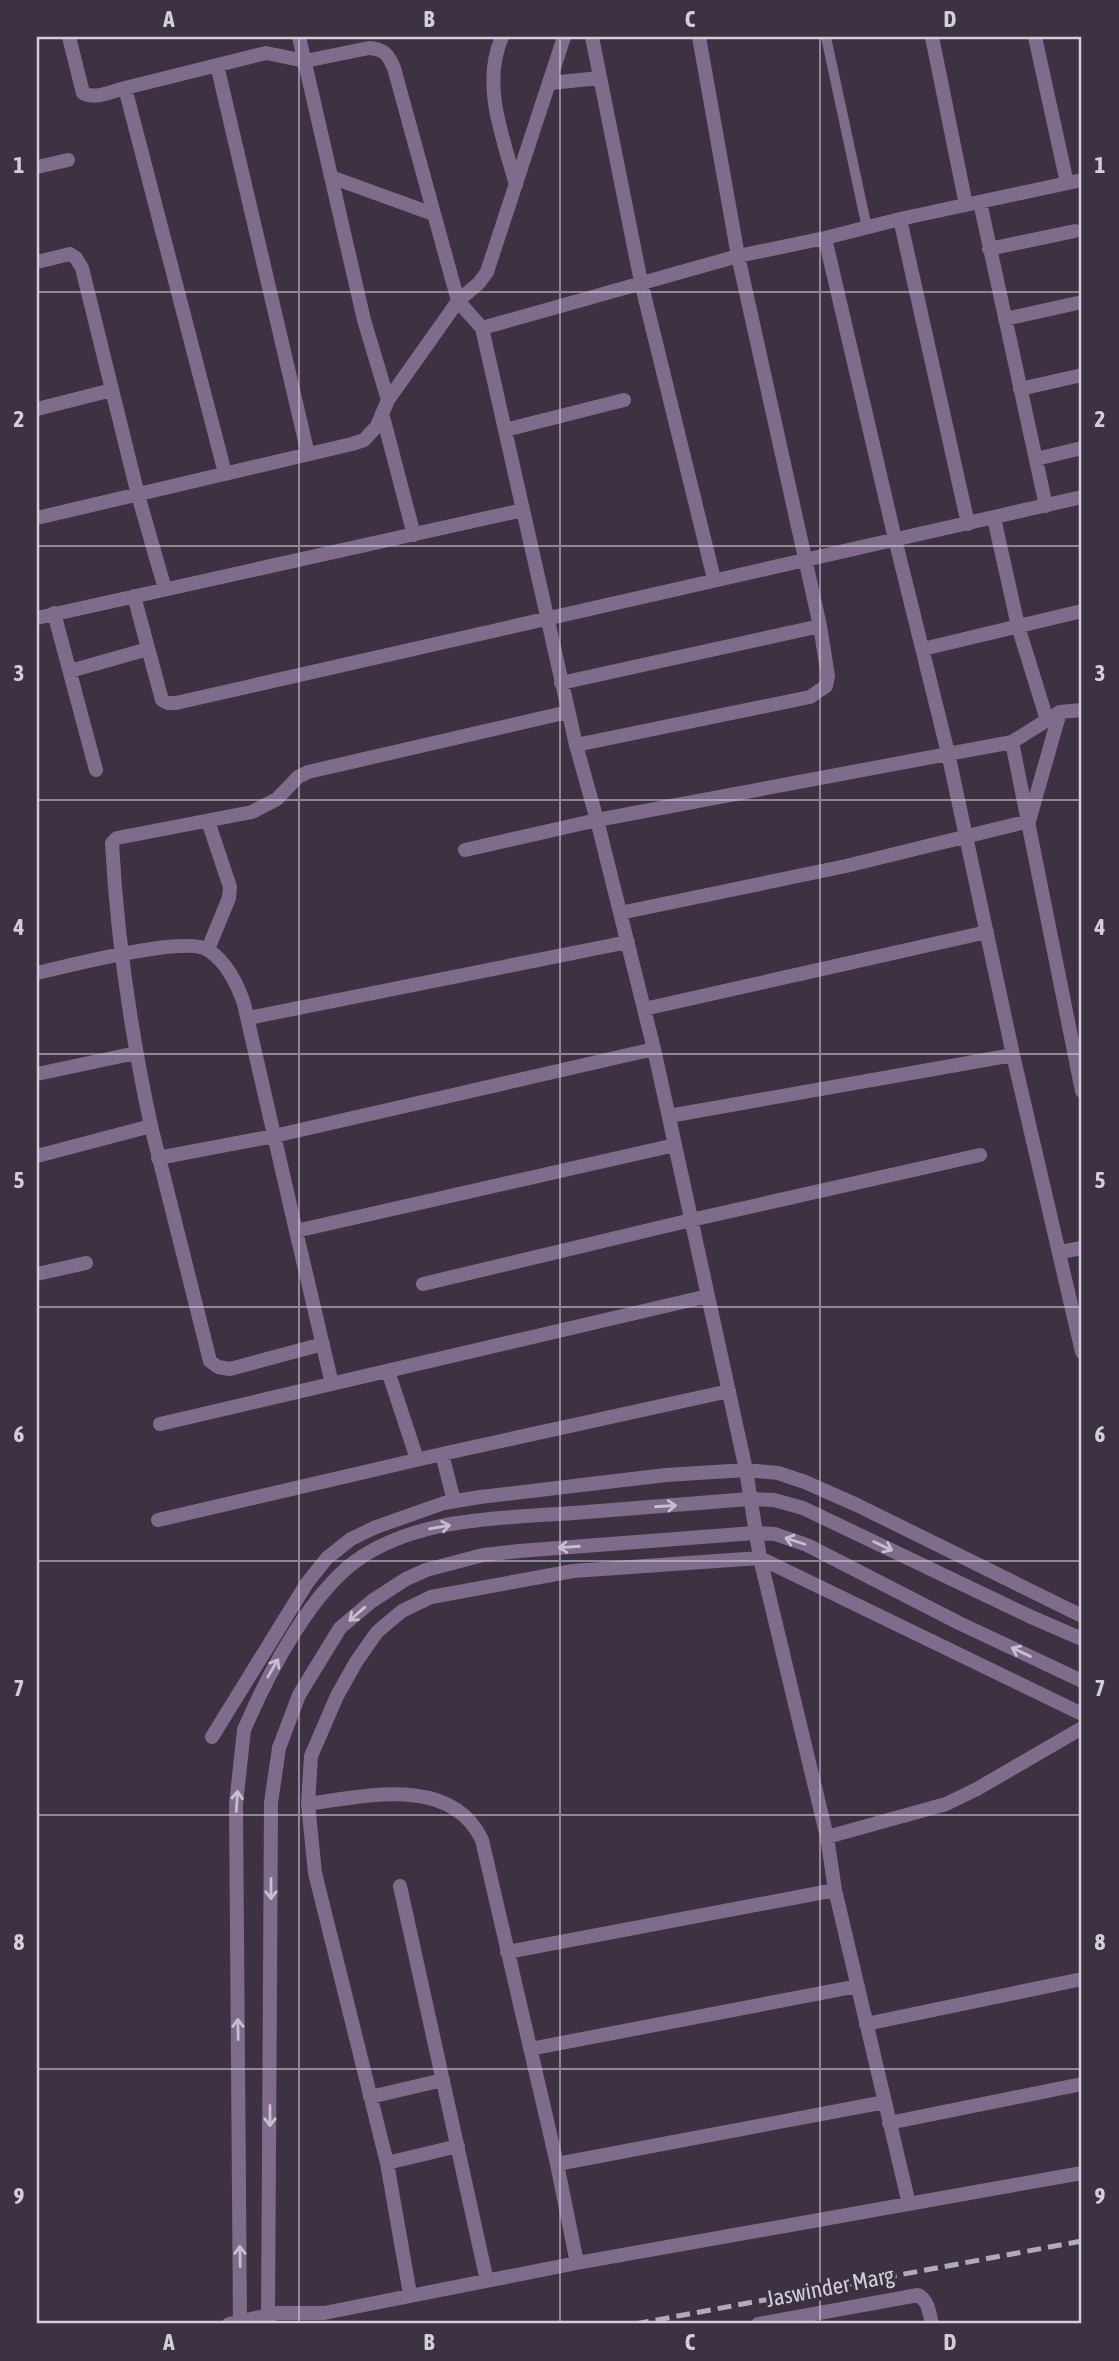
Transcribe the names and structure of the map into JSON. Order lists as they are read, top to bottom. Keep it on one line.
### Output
{"streets":{"street":["Jaswinder Marg"]},"grid":{"columns":["A","B","C","D"],"rows":["1","2","3","4","5","6","7","8","9"]}}
